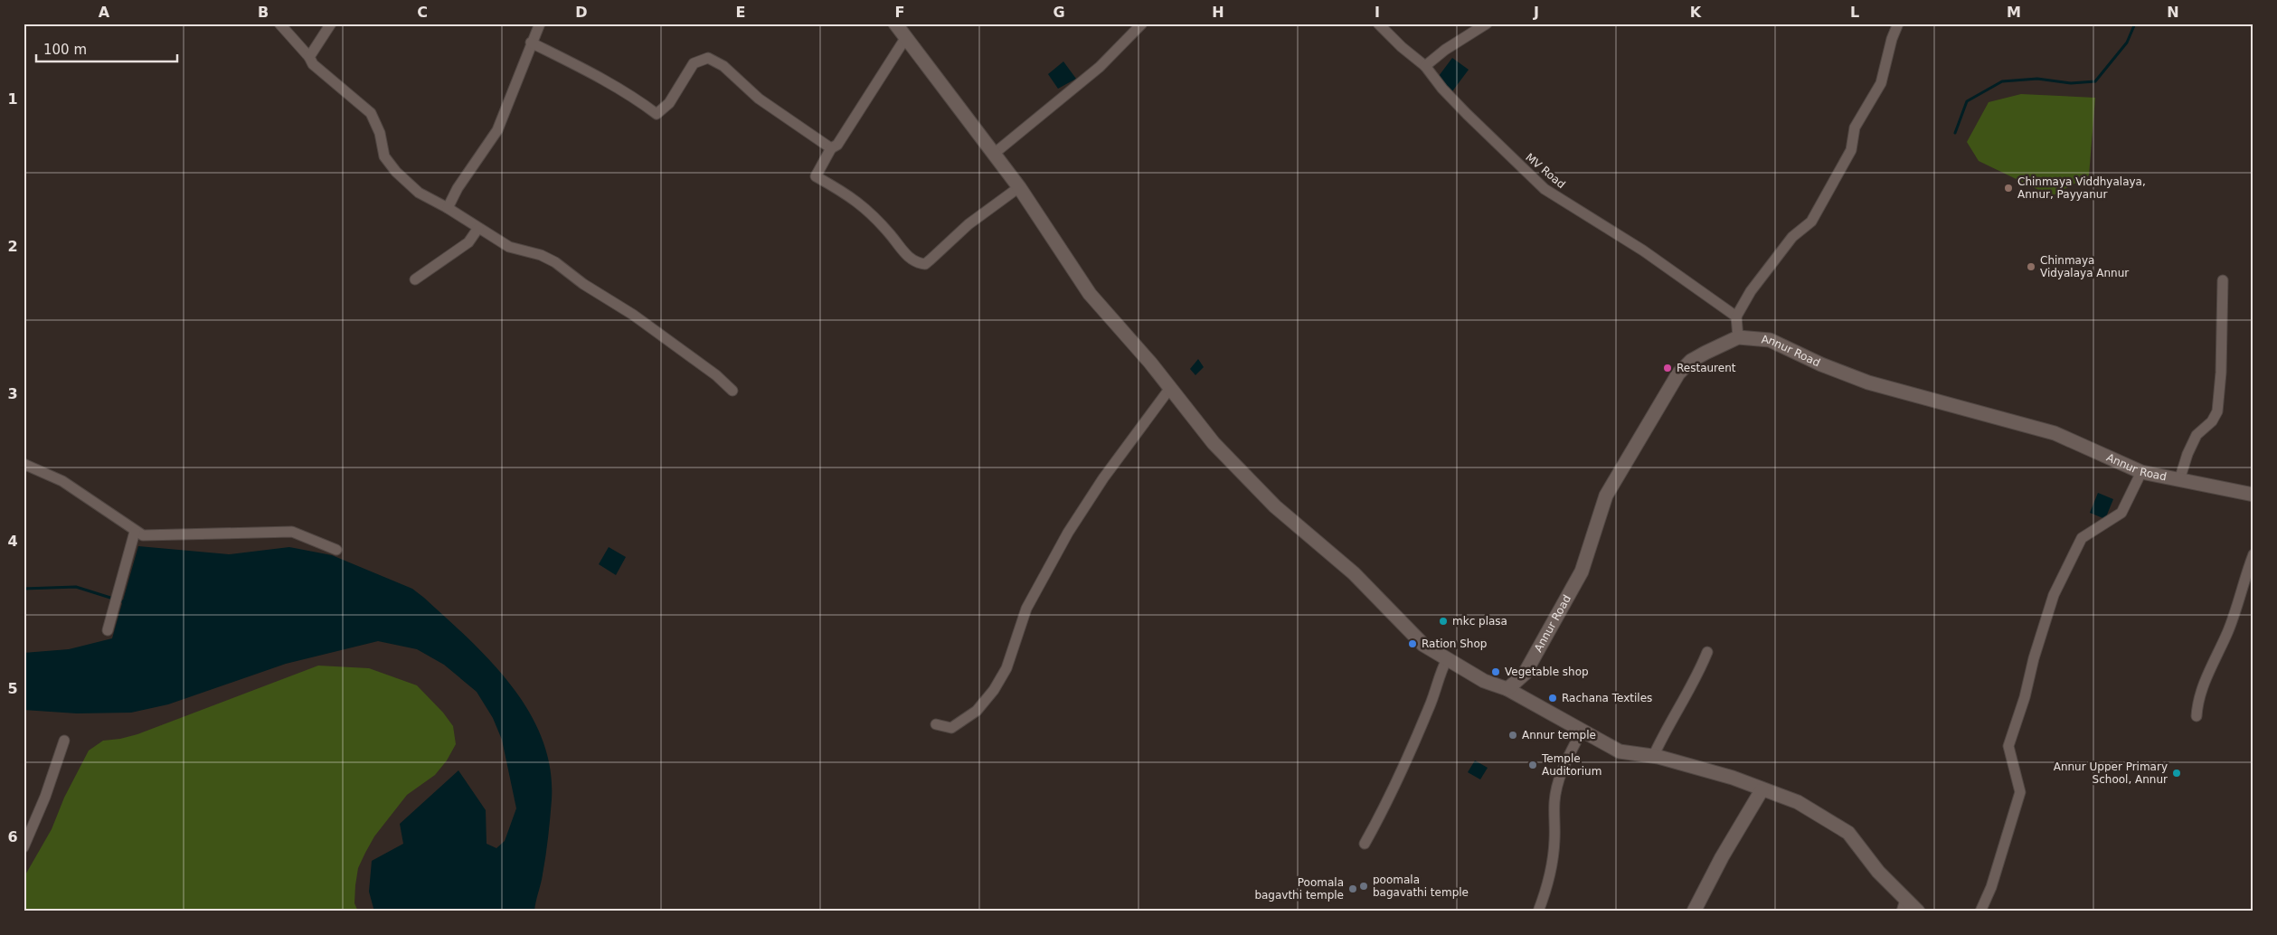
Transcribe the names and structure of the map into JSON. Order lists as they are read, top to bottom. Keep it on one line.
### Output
{"streets":{"main road":["Annur Road"],"street":["MV Road"]},"places":["Chinmaya Viddhyalaya, Annur, Payyanur","Chinmaya Vidyalaya Annur","Restaurent","mkc plasa","Ration Shop","Vegetable shop","Rachana Textiles","Annur temple","Temple Auditorium","Annur Upper Primary School, Annur","poomala bagavathi temple","Poomala bagavthi temple"],"scale_bar":"100 m","grid":{"columns":["A","B","C","D","E","F","G","H","I","J","K","L","M","N"],"rows":["1","2","3","4","5","6"]}}
